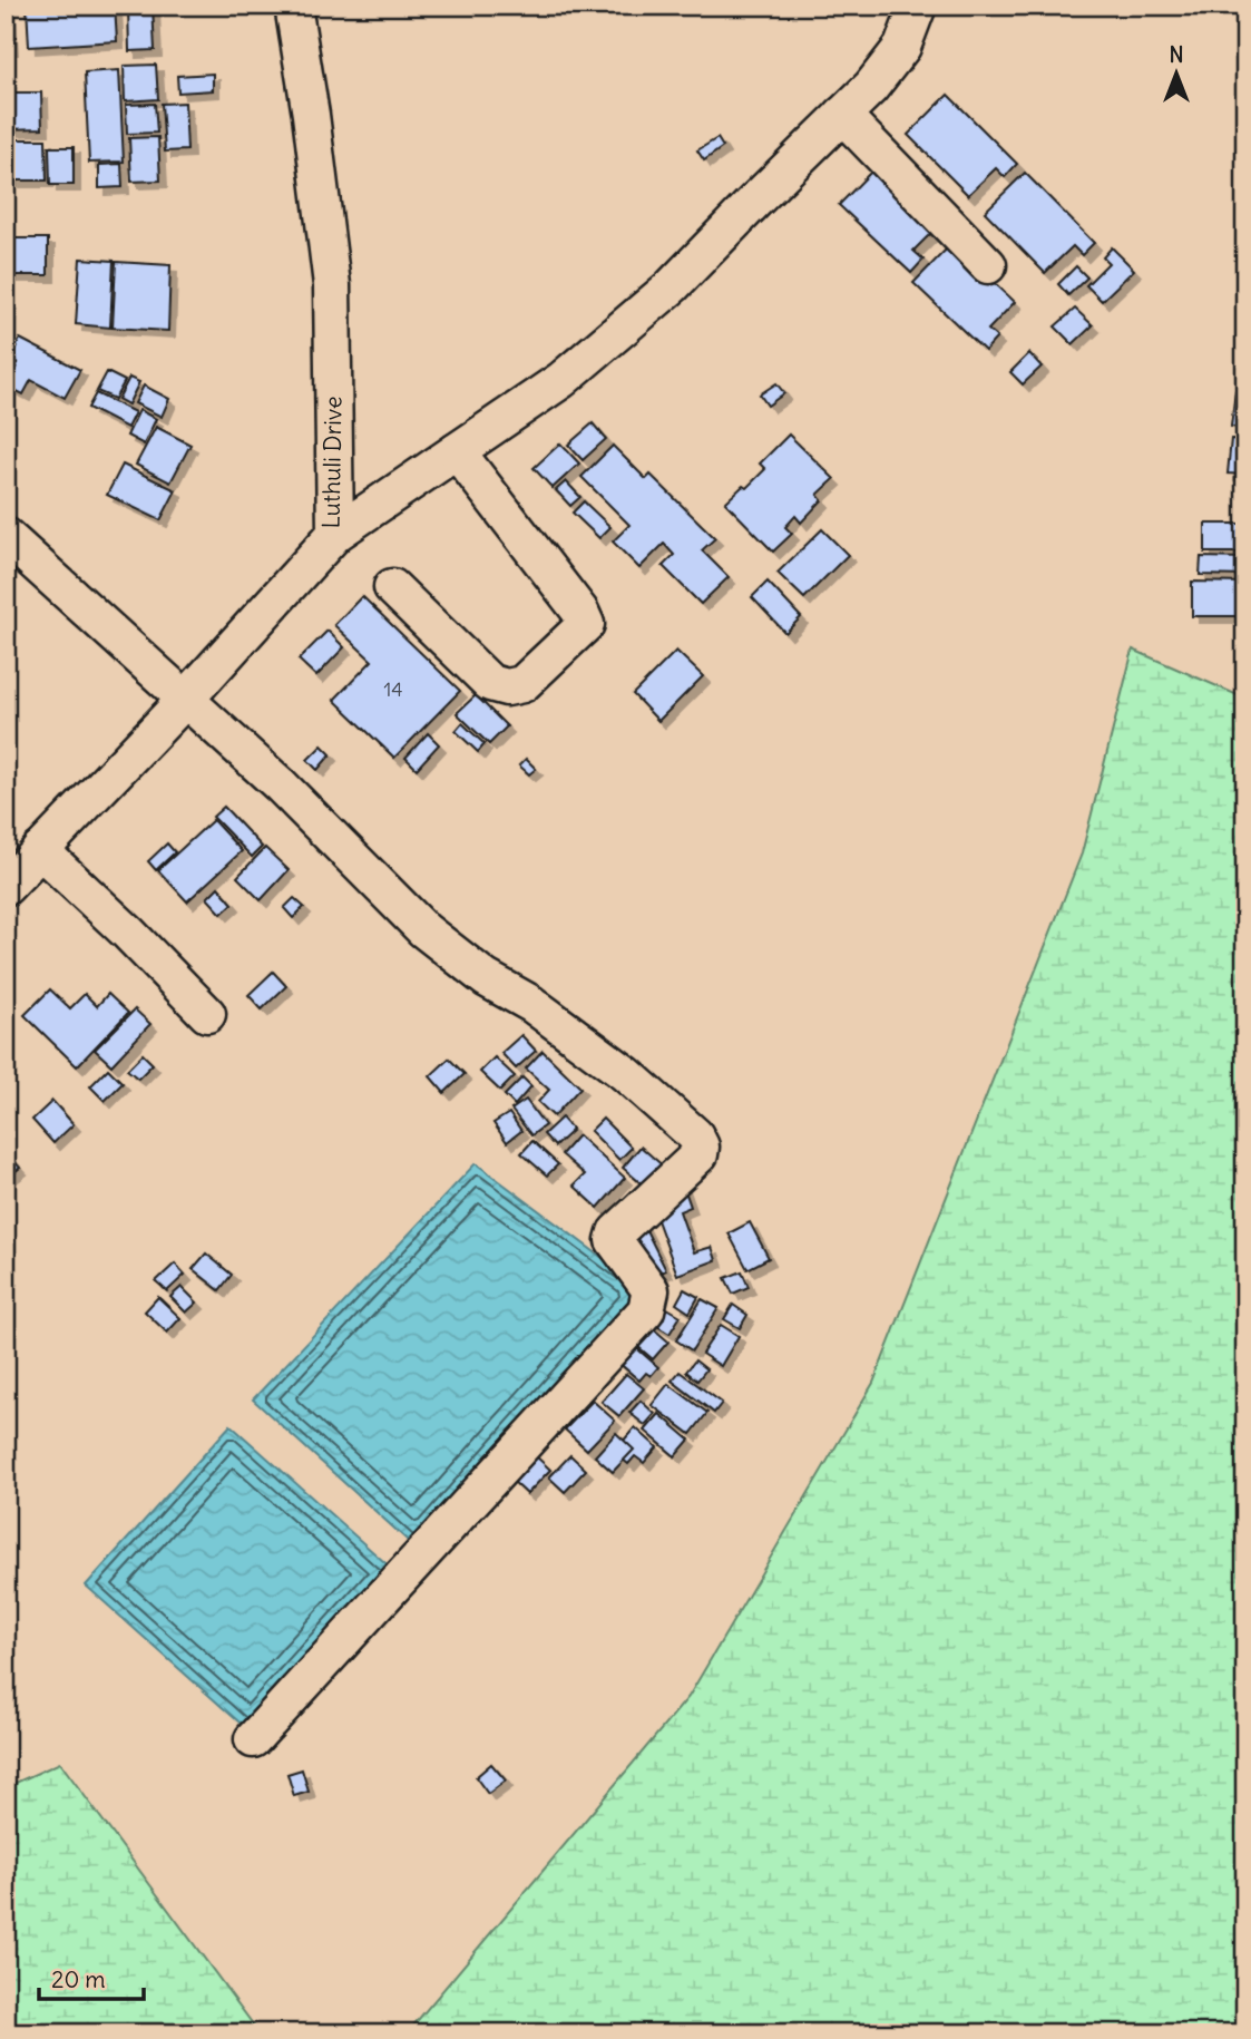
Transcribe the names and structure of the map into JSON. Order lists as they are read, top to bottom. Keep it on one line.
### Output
{"streets":{"street":["Luthuli Drive"]},"house_numbers":["14"],"scale_bar":"20 m","north":"top"}
